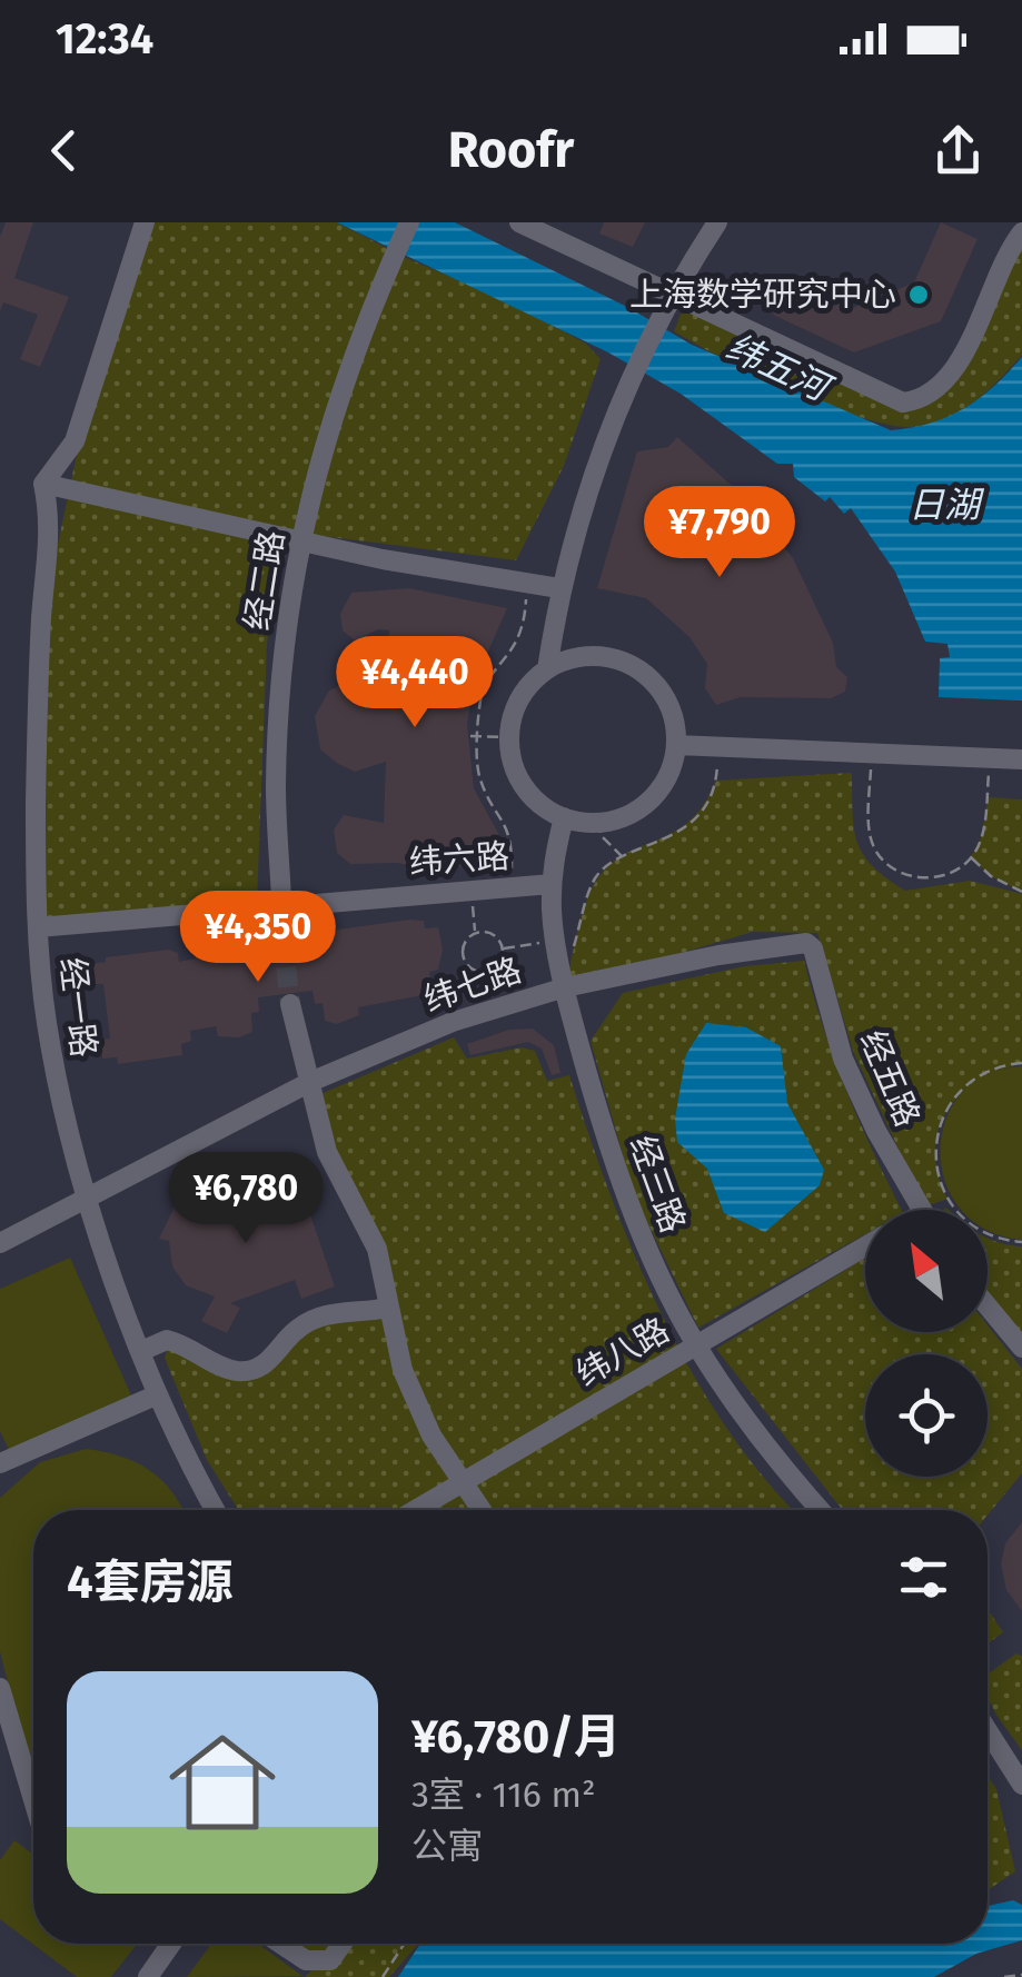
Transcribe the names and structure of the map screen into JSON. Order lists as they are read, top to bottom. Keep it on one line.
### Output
{"streets":{"lane":["经二路","纬六路","纬七路","经一路","经五路","经三路","纬八路"]},"crossings":[["经二路","纬六路"],["纬六路","经一路"],["纬六路","经三路"],["纬七路","经一路"],["纬七路","经五路"],["纬七路","经三路"],["经三路","纬八路"]],"water":["纬五河","日湖"],"places":["上海数学研究中心"],"north":"top left","page":{"status":"12:34","header":"Roofr","price":["¥7,790","¥4,440","¥4,350","¥6,780"],"heading":"4套房源","list":[{"name":"¥6,780/月","note":"3室 · 116 m² · 公寓"}]}}
